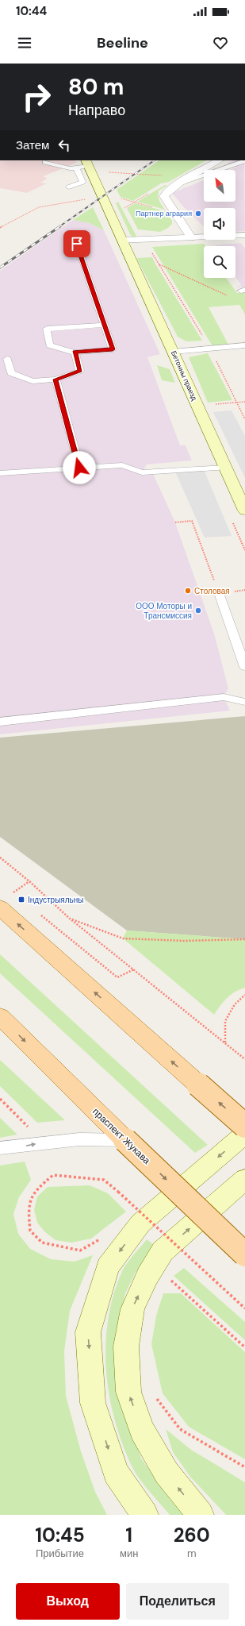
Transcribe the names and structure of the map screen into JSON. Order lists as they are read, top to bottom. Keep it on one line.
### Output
{"streets":{"main road":["праспект Жукава"],"street":["Бетонны праезд"]},"places":{"other":["Партнер агрария","Столовая","ООО Моторы и Трансмиссия"],"transit":["Індустрыяльны"]},"north":"top left","page":{"status":"10:44","header":"Beeline","turn":["80 m","Направо"],"then":"Затем","eta":["10:45","Прибытие","1","мин","260","m"],"buttons":["Выход","Поделиться"]}}
